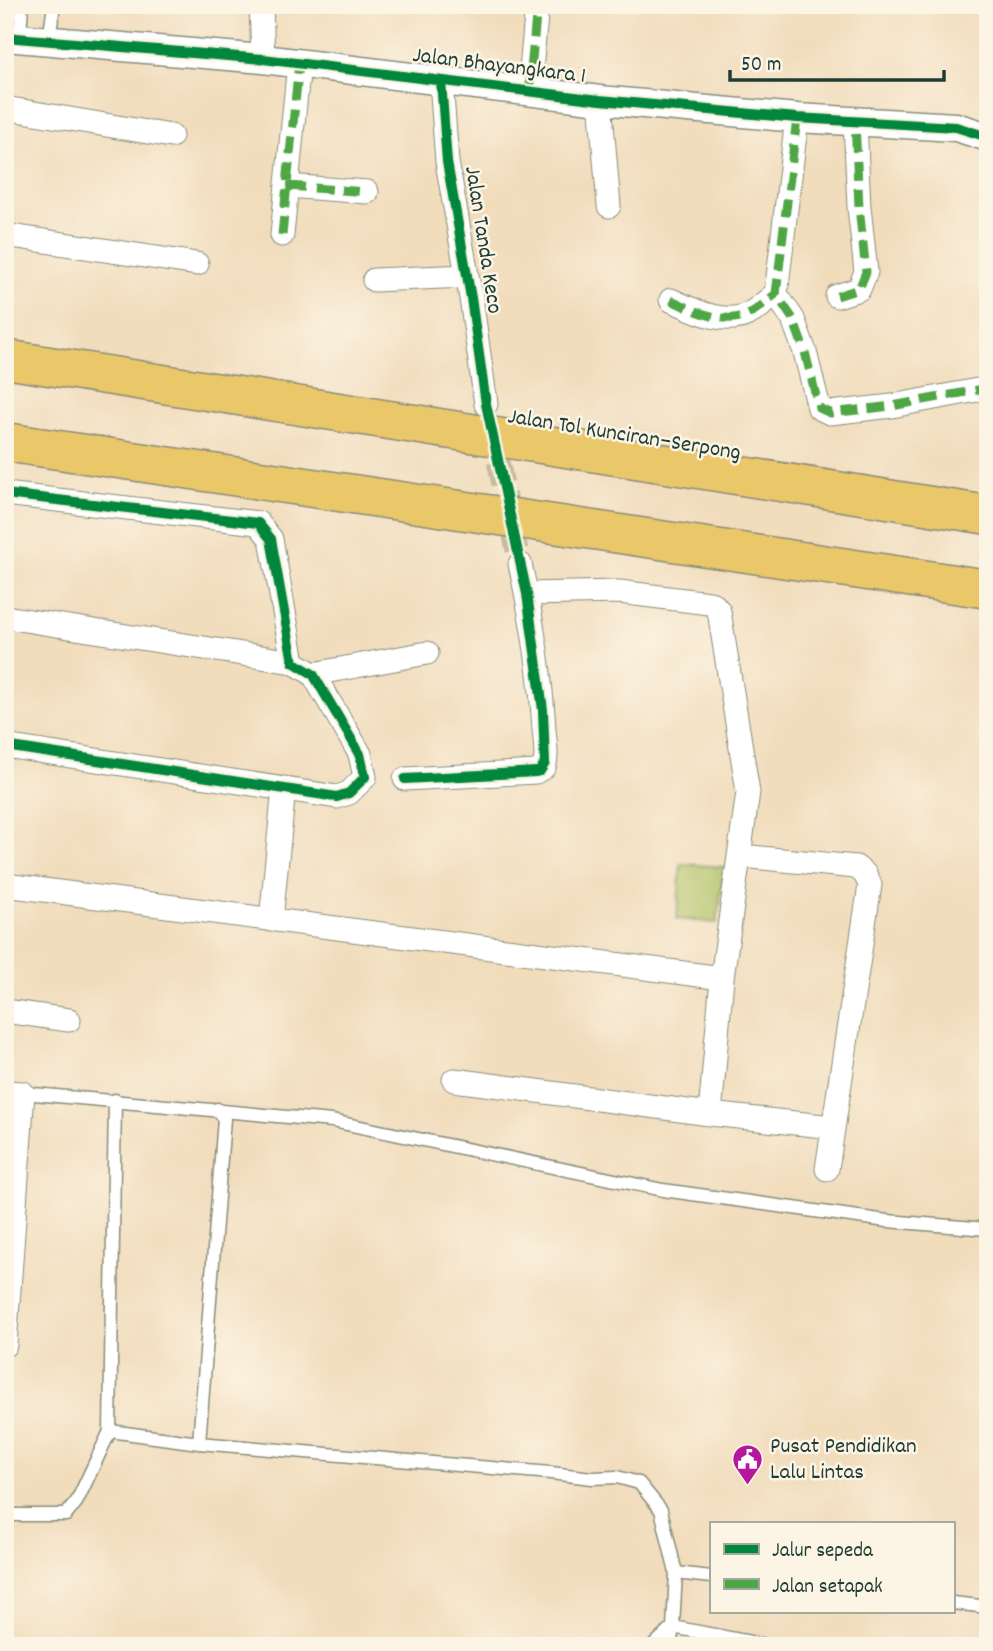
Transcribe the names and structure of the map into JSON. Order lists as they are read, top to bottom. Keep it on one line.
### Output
{"streets":{"highway":["Jalan Tol Kunciran–Serpong"],"street":["Jalan Bhayangkara 1","Jalan Tanda Keco"]},"crossings":[["Jalan Bhayangkara 1","Jalan Tanda Keco"]],"places":{"public building":["Pusat Pendidikan Lalu Lintas"]},"legend":["Jalur sepeda","Jalan setapak"],"scale_bar":"50 m"}
